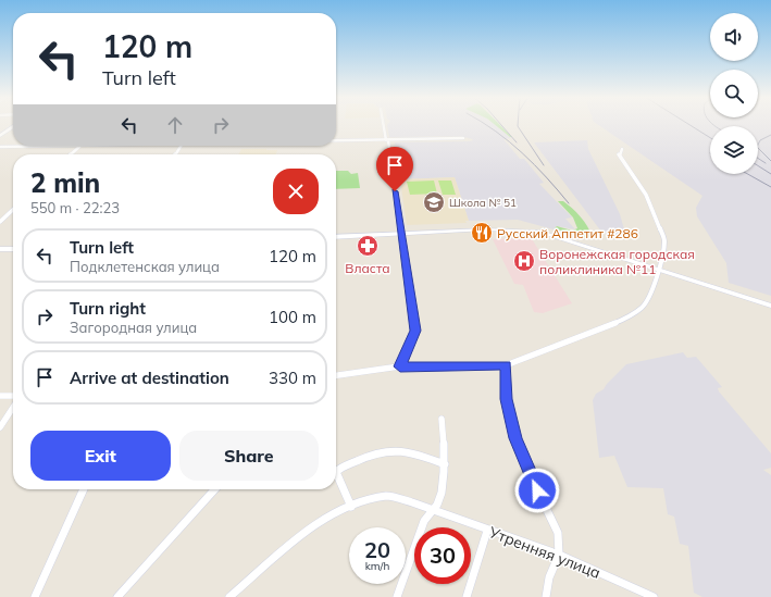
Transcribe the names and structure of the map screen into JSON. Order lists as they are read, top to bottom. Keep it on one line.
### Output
{"streets":{"street":["Утренняя улица"]},"places":{"school or university":["Школа № 51"],"restaurant":["Русский Аппетит #286"],"pharmacy":["Власта"],"hospital":["Воронежская городская поликлиника №11"]},"page":{"turn":["120 m","Turn left"],"heading":["2 min","550 m · 22:23"],"list":[{"name":"Turn left","note":"Подклетенская улица","value":"120 m"},{"name":"Turn right","note":"Загородная улица","value":"100 m"},{"name":"Arrive at destination","value":"330 m"}],"buttons":["Exit","Share"],"speed":"20 km/h","limit":"30"}}
